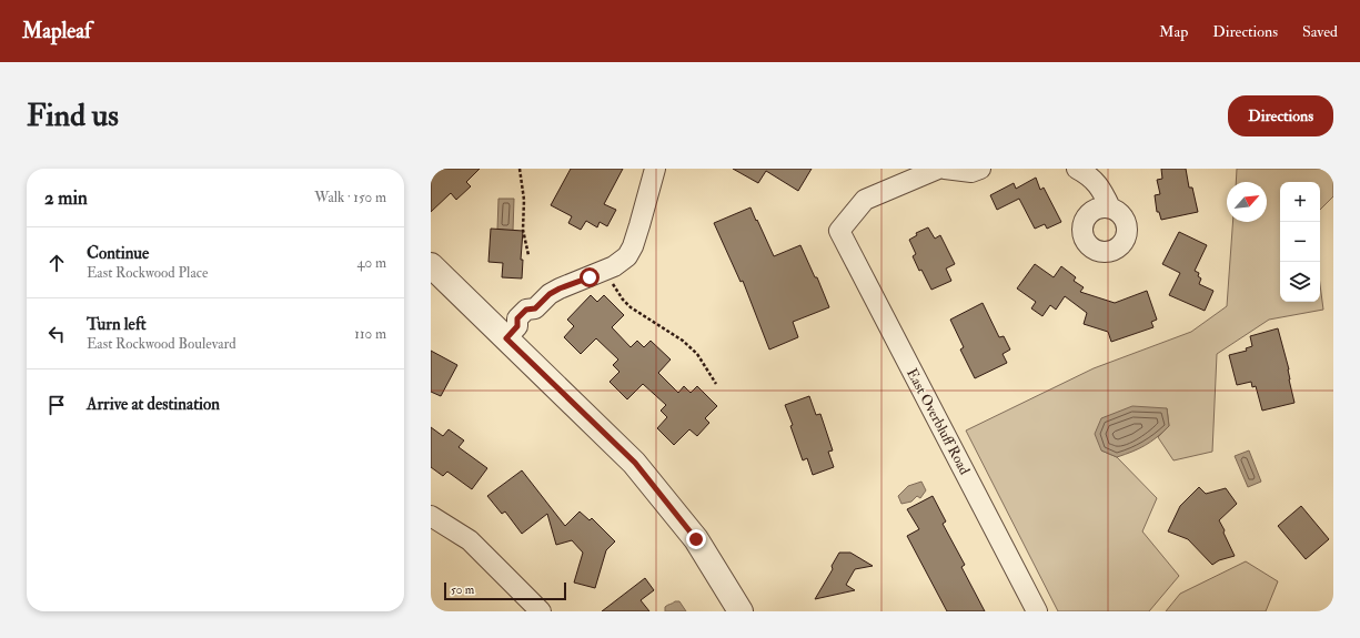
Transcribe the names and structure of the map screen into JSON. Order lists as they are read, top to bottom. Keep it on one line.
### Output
{"streets":{"street":["East Overbluff Road"]},"scale_bar":"50 m","north":"top right","page":{"header":"Mapleaf","nav":["Map","Directions","Saved"],"buttons":"Directions","title":"Find us","heading":["2 min","Walk · 150 m"],"map_buttons":["+","−"],"list":[["Continue","East Rockwood Place","40 m"],["Turn left","East Rockwood Boulevard","110 m"],"Arrive at destination"],"scale":"50 m"}}
